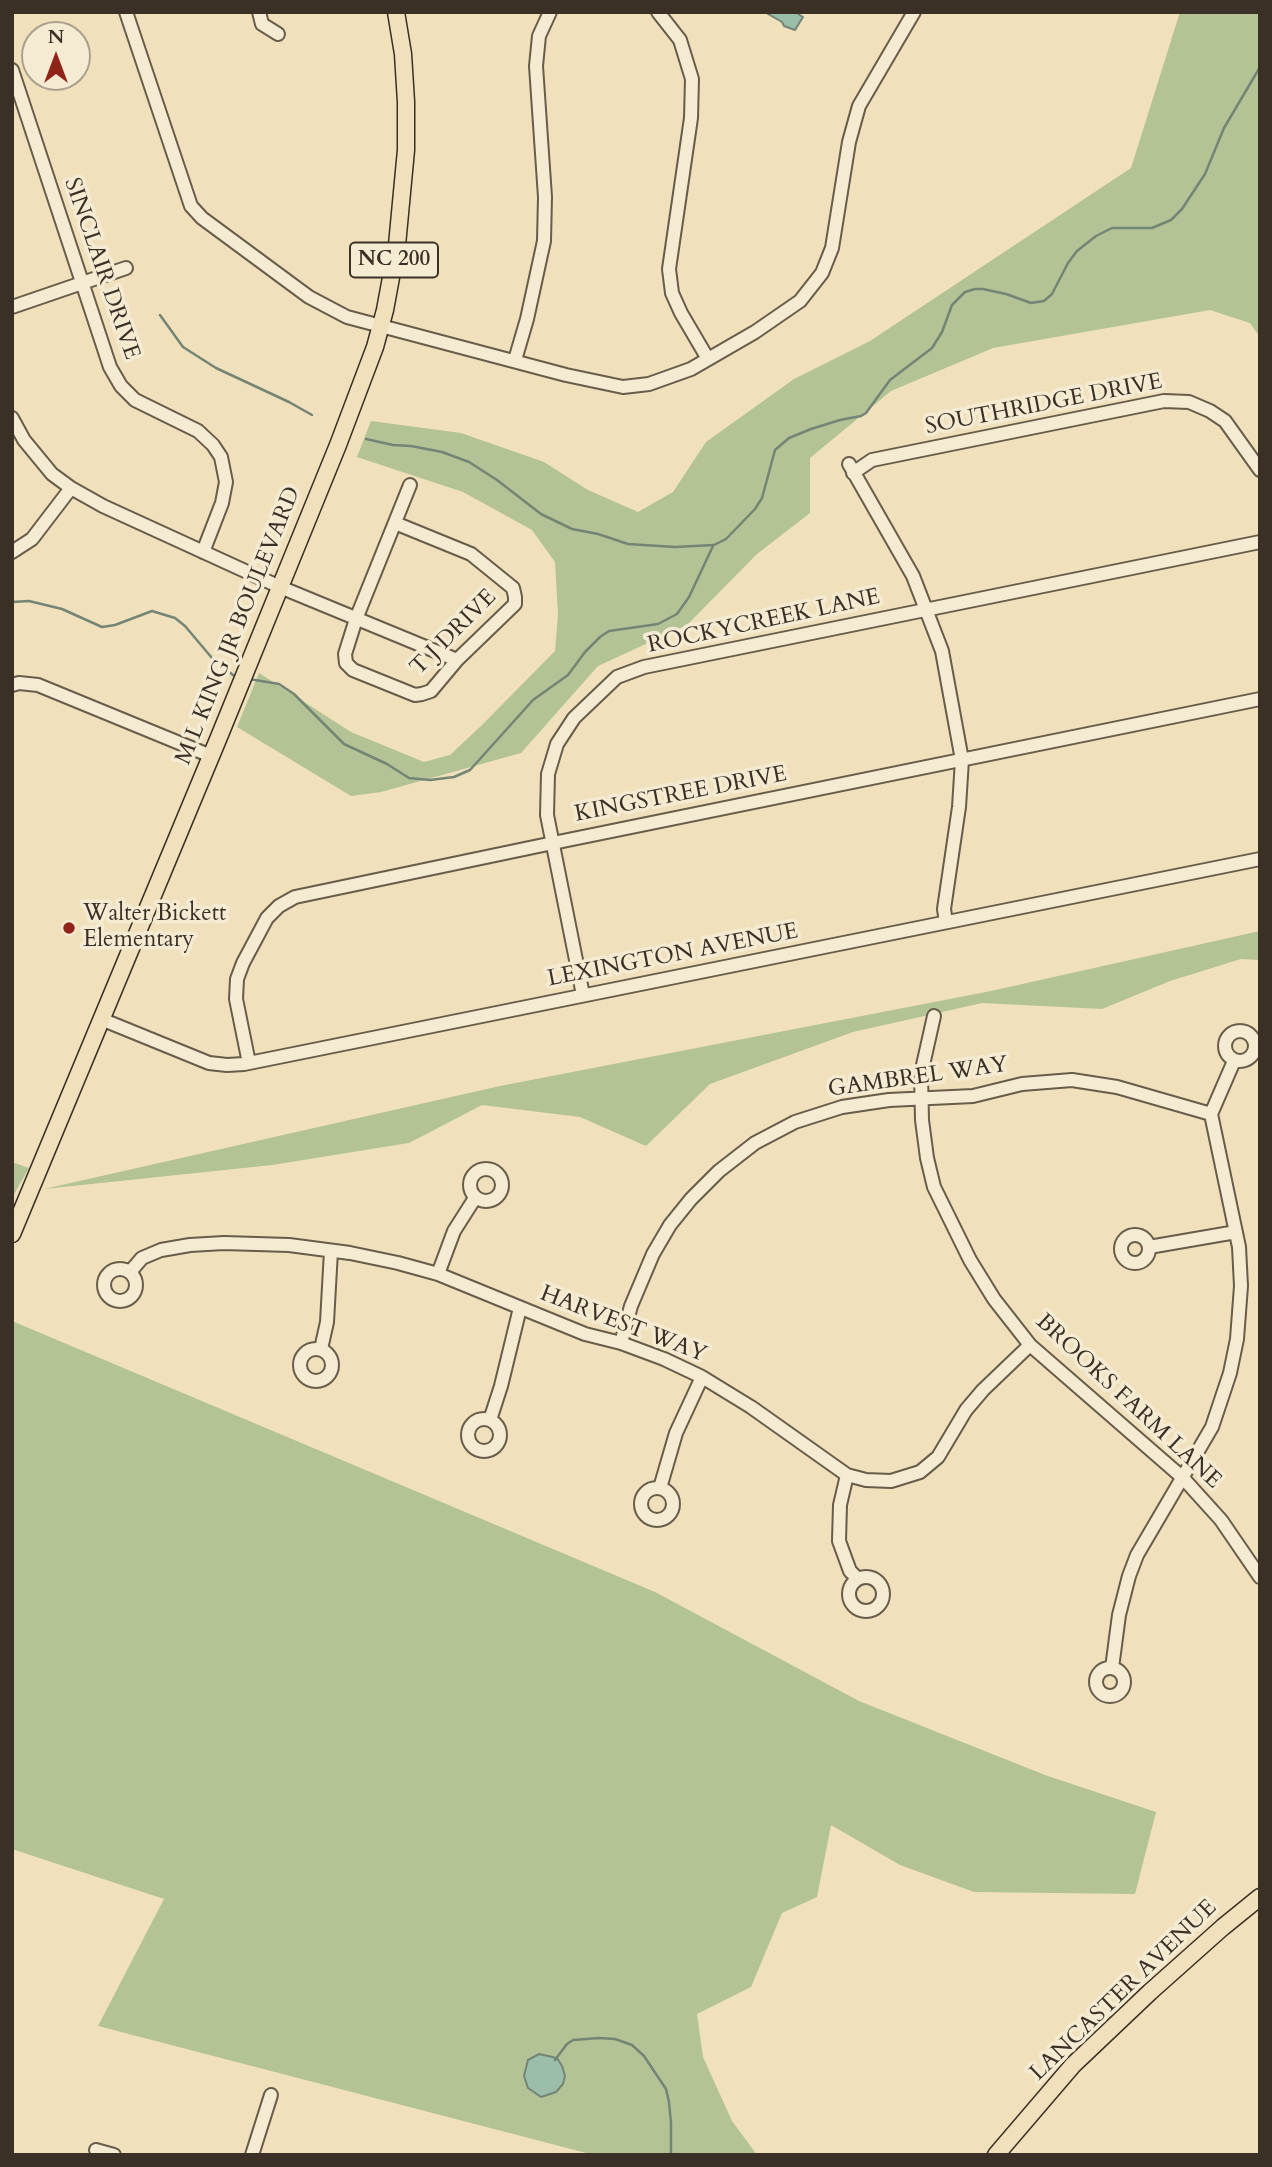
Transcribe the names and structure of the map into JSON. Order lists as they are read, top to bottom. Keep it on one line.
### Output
{"streets":{"main road":["NC 200","M L KING JR BOULEVARD","LANCASTER AVENUE"],"street":["SINCLAIR DRIVE","SOUTHRIDGE DRIVE","ROCKYCREEK LANE","T J DRIVE","KINGSTREE DRIVE","LEXINGTON AVENUE","GAMBREL WAY","HARVEST WAY","BROOKS FARM LANE"]},"crossings":[["SOUTHRIDGE DRIVE","ROCKYCREEK LANE"],["ROCKYCREEK LANE","KINGSTREE DRIVE"],["ROCKYCREEK LANE","LEXINGTON AVENUE"],["M L KING JR BOULEVARD","LEXINGTON AVENUE"],["KINGSTREE DRIVE","LEXINGTON AVENUE"],["GAMBREL WAY","HARVEST WAY"],["GAMBREL WAY","BROOKS FARM LANE"],["HARVEST WAY","BROOKS FARM LANE"]],"places":["Walter Bickett Elementary"],"north":"top"}
